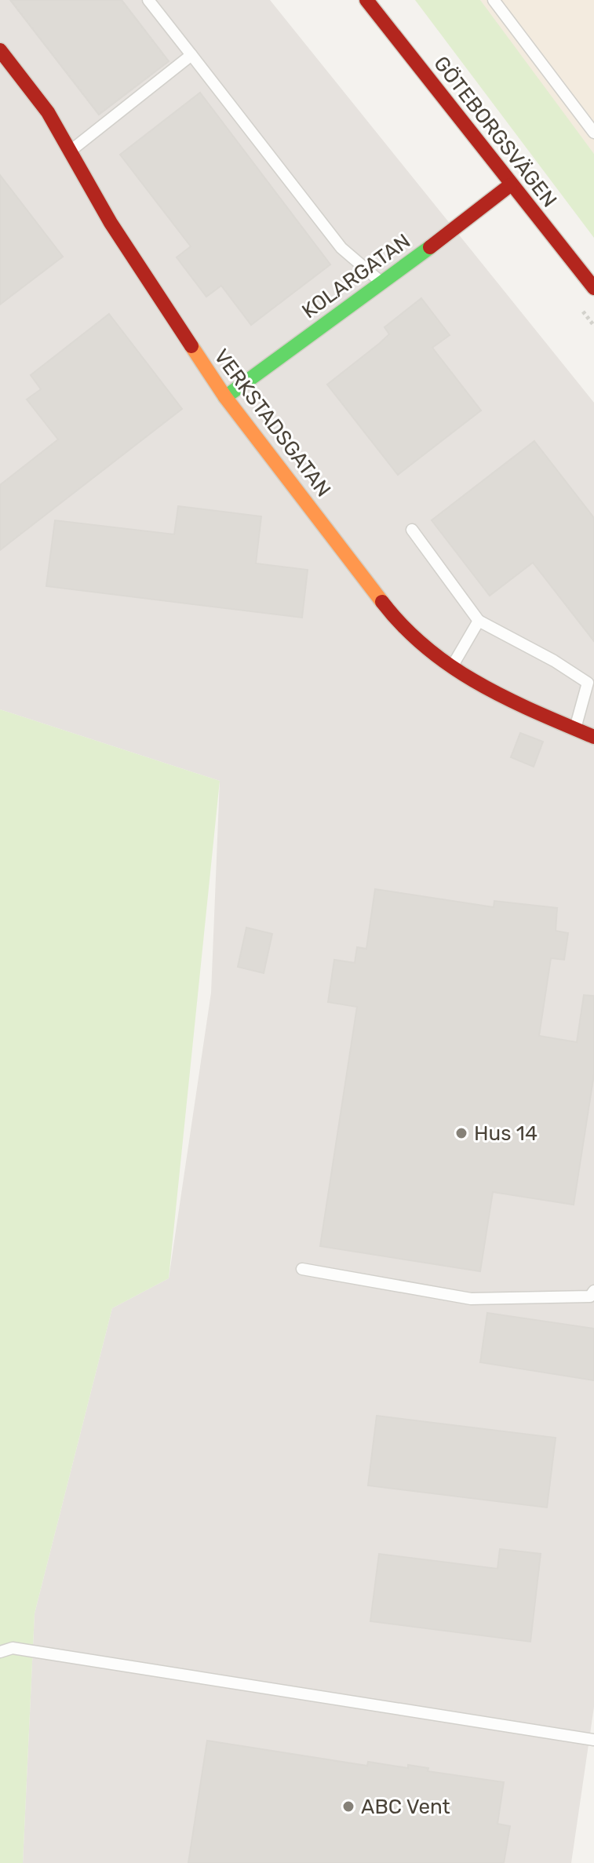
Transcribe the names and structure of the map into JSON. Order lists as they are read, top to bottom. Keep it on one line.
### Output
{"streets":{"street":["GÖTEBORGSVÄGEN","KOLARGATAN","VERKSTADSGATAN"]},"crossings":[["GÖTEBORGSVÄGEN","KOLARGATAN"],["KOLARGATAN","VERKSTADSGATAN"]],"places":["Hus 14","ABC Vent"]}
